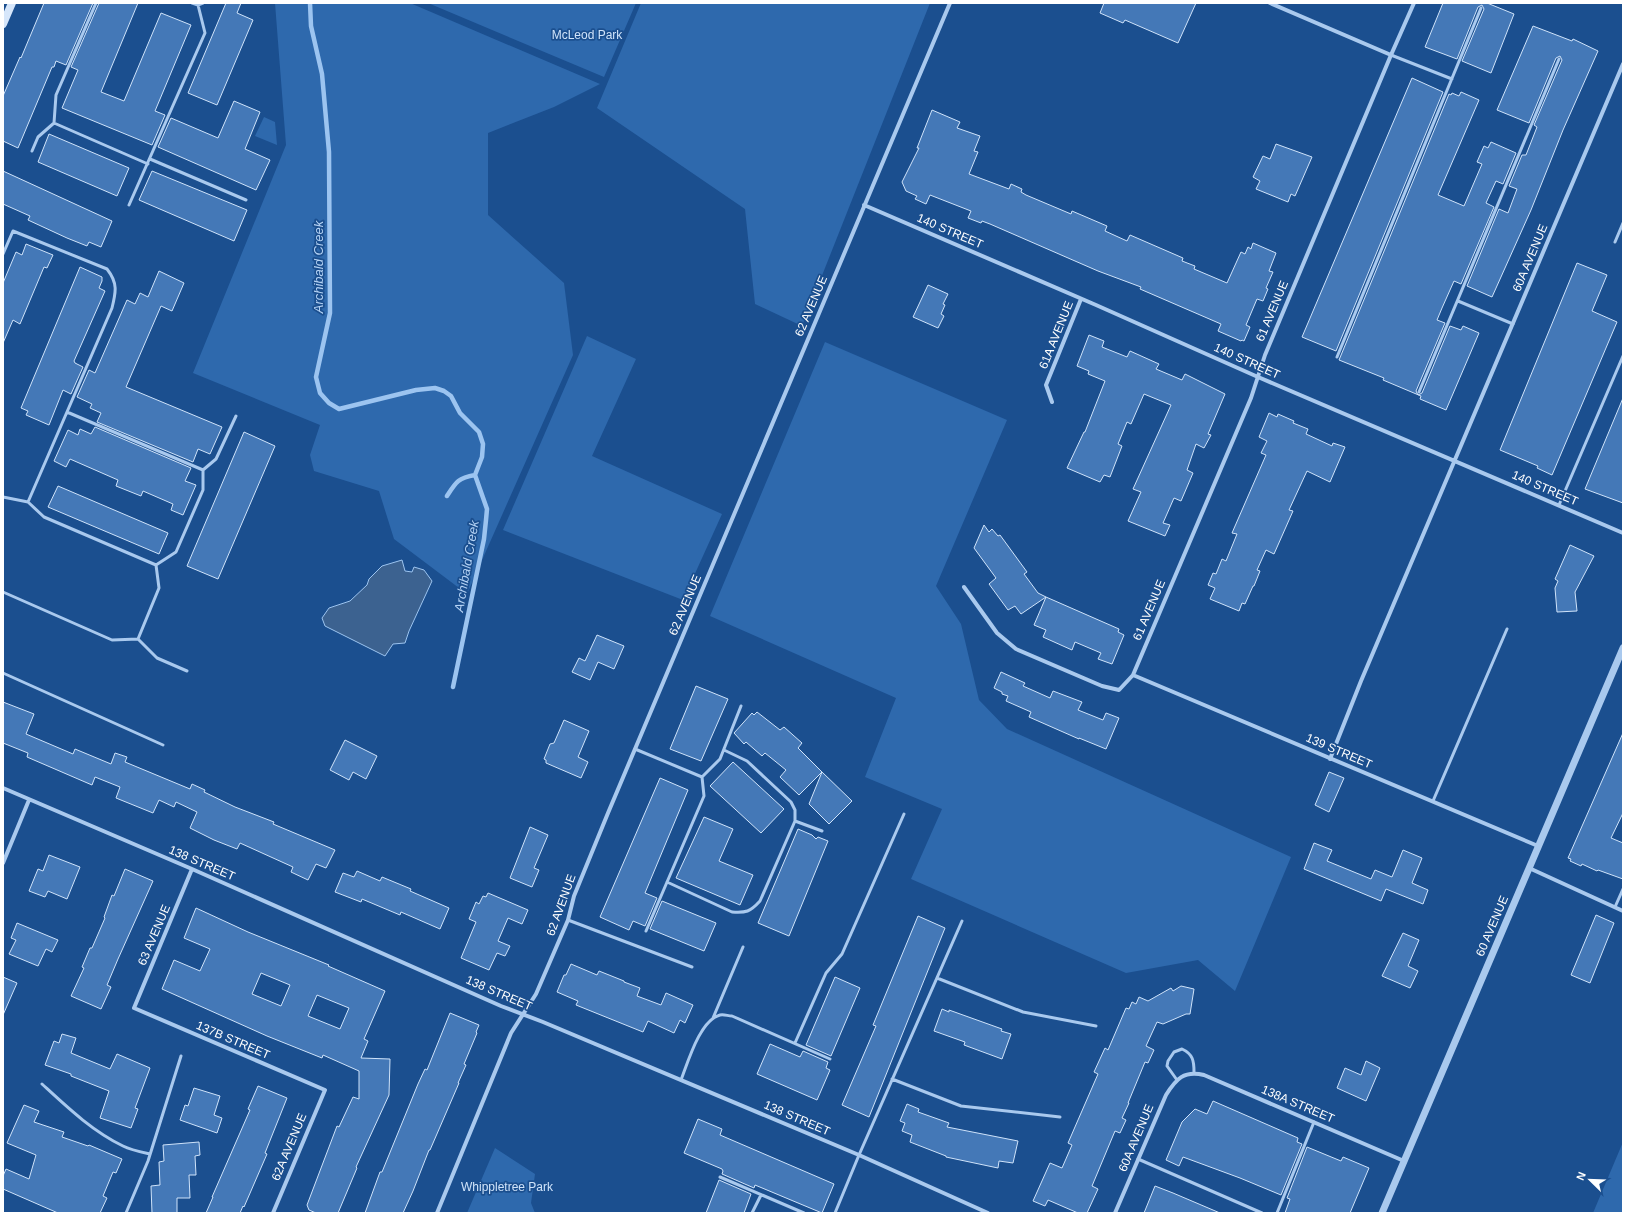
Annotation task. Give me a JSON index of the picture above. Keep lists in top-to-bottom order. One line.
{"streets":{"street":["140 STREET","60A AVENUE","62 AVENUE","61 AVENUE","61A AVENUE","139 STREET","138 STREET","60 AVENUE","63 AVENUE","137B STREET","138A STREET","62A AVENUE"]},"crossings":[["140 STREET","60A AVENUE"],["140 STREET","62 AVENUE"],["140 STREET","61 AVENUE"],["140 STREET","61A AVENUE"],["60A AVENUE","139 STREET"],["60A AVENUE","138A STREET"],["62 AVENUE","138 STREET"],["61 AVENUE","139 STREET"],["139 STREET","60 AVENUE"],["138 STREET","63 AVENUE"],["60 AVENUE","138A STREET"],["63 AVENUE","137B STREET"],["137B STREET","62A AVENUE"]],"water":["Archibald Creek"],"parks":["McLeod Park","Whippletree Park"],"north":"top left"}
